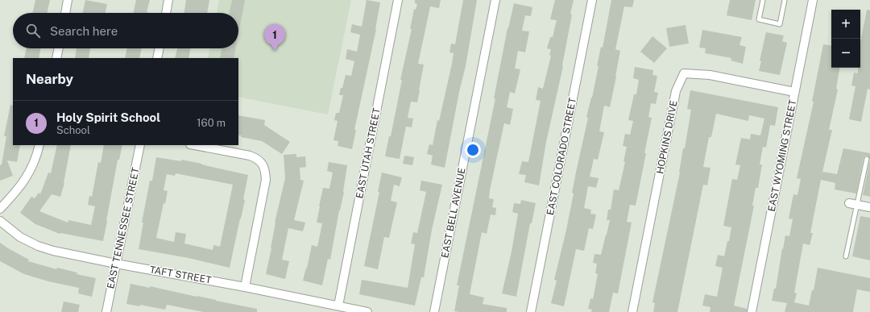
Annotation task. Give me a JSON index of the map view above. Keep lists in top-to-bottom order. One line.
{"streets":{"street":["HOPKINS DRIVE","EAST UTAH STREET","EAST WYOMING STREET","EAST COLORADO STREET","EAST BELL AVENUE","EAST TENNESSEE STREET","TAFT STREET"]},"crossings":[["HOPKINS DRIVE","EAST WYOMING STREET"],["EAST UTAH STREET","TAFT STREET"],["EAST TENNESSEE STREET","TAFT STREET"]],"page":{"map_buttons":["+","−"],"search":"Search here","pins":"1","heading":"Nearby","list":[{"mark":"1","name":"Holy Spirit School","note":"School","value":"160 m"}]}}
